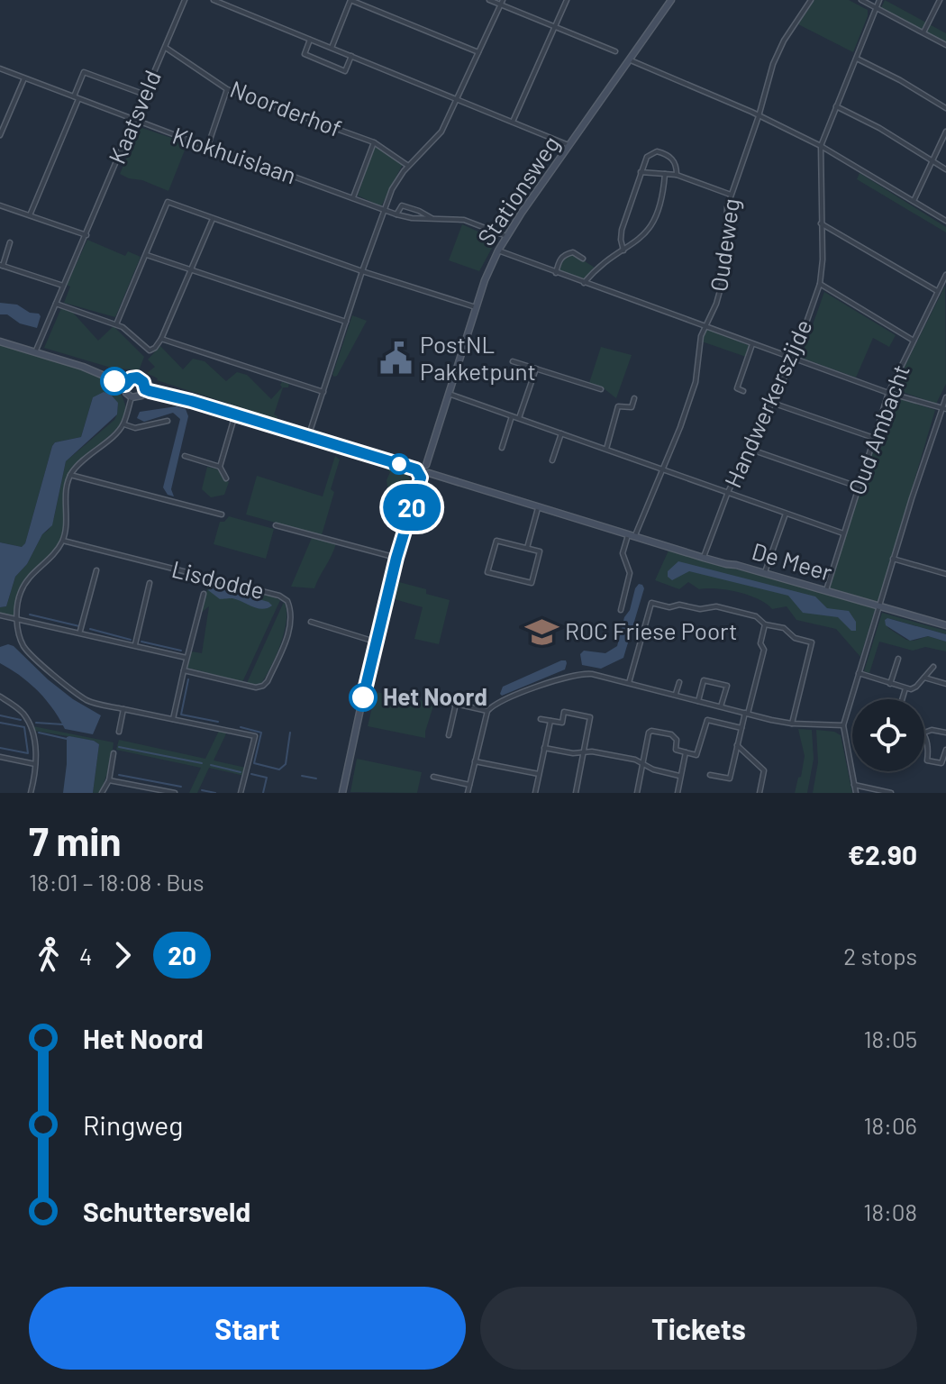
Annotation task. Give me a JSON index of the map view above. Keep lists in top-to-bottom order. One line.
{"streets":{"street":["Noorderhof","Kaatsveld","Klokhuislaan","Stationsweg","Oudeweg","Handwerkerszijde","Oud Ambacht","De Meer","Lisdodde"]},"crossings":[["Noorderhof","Kaatsveld"],["Kaatsveld","Klokhuislaan"],["Klokhuislaan","Stationsweg"],["Oudeweg","De Meer"],["Handwerkerszijde","De Meer"],["Oud Ambacht","De Meer"]],"places":{"public building":["PostNL Pakketpunt"],"school or university":["ROC Friese Poort"],"other":["Het Noord"]},"lines":["bus line 20"],"page":{"on_map":"20","heading":["7 min","18:01 – 18:08 · Bus","€2.90"],"legs":["4","20","2 stops"],"list":[{"name":"Het Noord","value":"18:05"},{"name":"Ringweg","value":"18:06"},{"name":"Schuttersveld","value":"18:08"}],"buttons":["Start","Tickets"]}}
